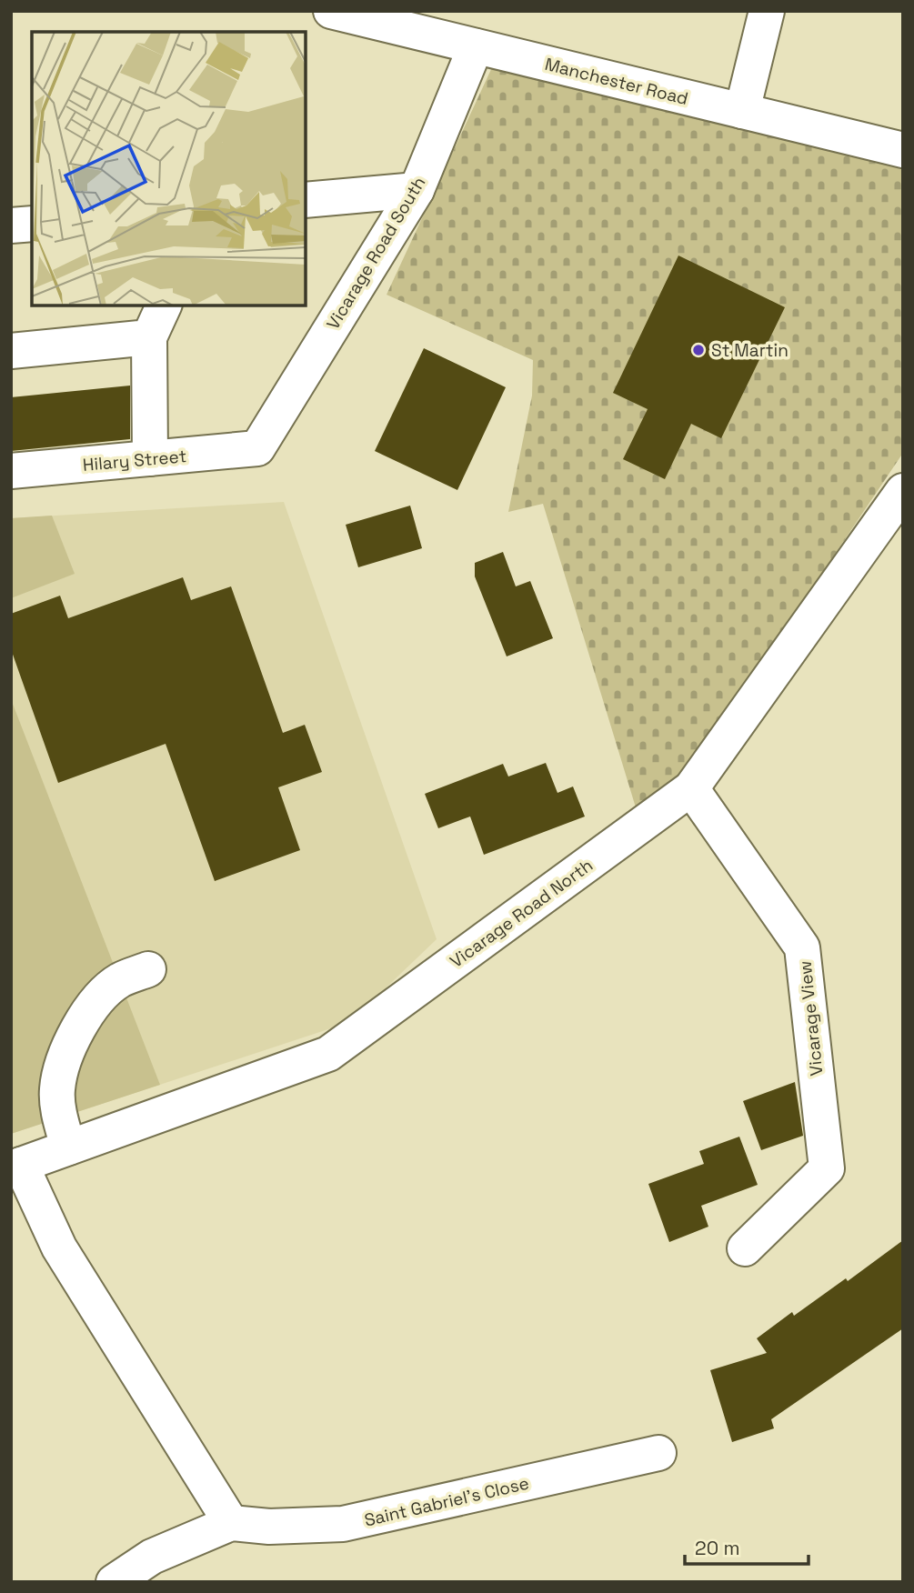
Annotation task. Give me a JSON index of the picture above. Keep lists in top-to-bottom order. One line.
{"streets":{"street":["Manchester Road","Vicarage Road South","Hilary Street","Vicarage Road North","Vicarage View","Saint Gabriel's Close"]},"crossings":[["Manchester Road","Vicarage Road South"],["Vicarage Road South","Hilary Street"],["Vicarage Road North","Vicarage View"]],"places":["St Martin"],"scale_bar":"20 m"}
